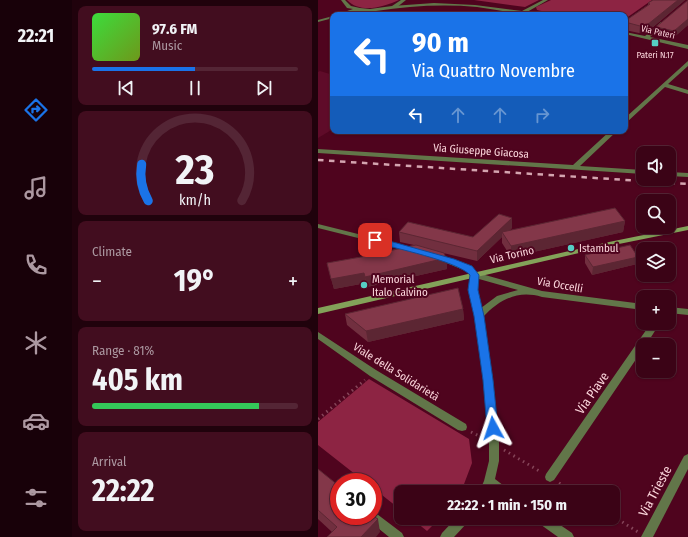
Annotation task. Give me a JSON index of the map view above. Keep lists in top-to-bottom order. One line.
{"streets":{"main road":["Via Torino"],"street":["Via Pateri","Via Giuseppe Giacosa","Via Occelli","Viale della Solidarietà","Via Piave","Via Trieste"]},"crossings":[["Via Torino","Via Occelli"]],"places":{"transit":["Pateri N.17"],"other":["Istambul","Memorial Italo Calvino"]},"page":{"tabs":"22:21","turn":["90 m","Via Quattro Novembre"],"song":["97.6 FM","Music"],"map_buttons":["+","−"],"tile":["Climate",["Range · 81%","405 km"],["Arrival","22:22"]],"heat":["−","19°","+"],"limit":"30","trip":"22:22 · 1 min · 150 m","gauge":["23","km/h"]}}
